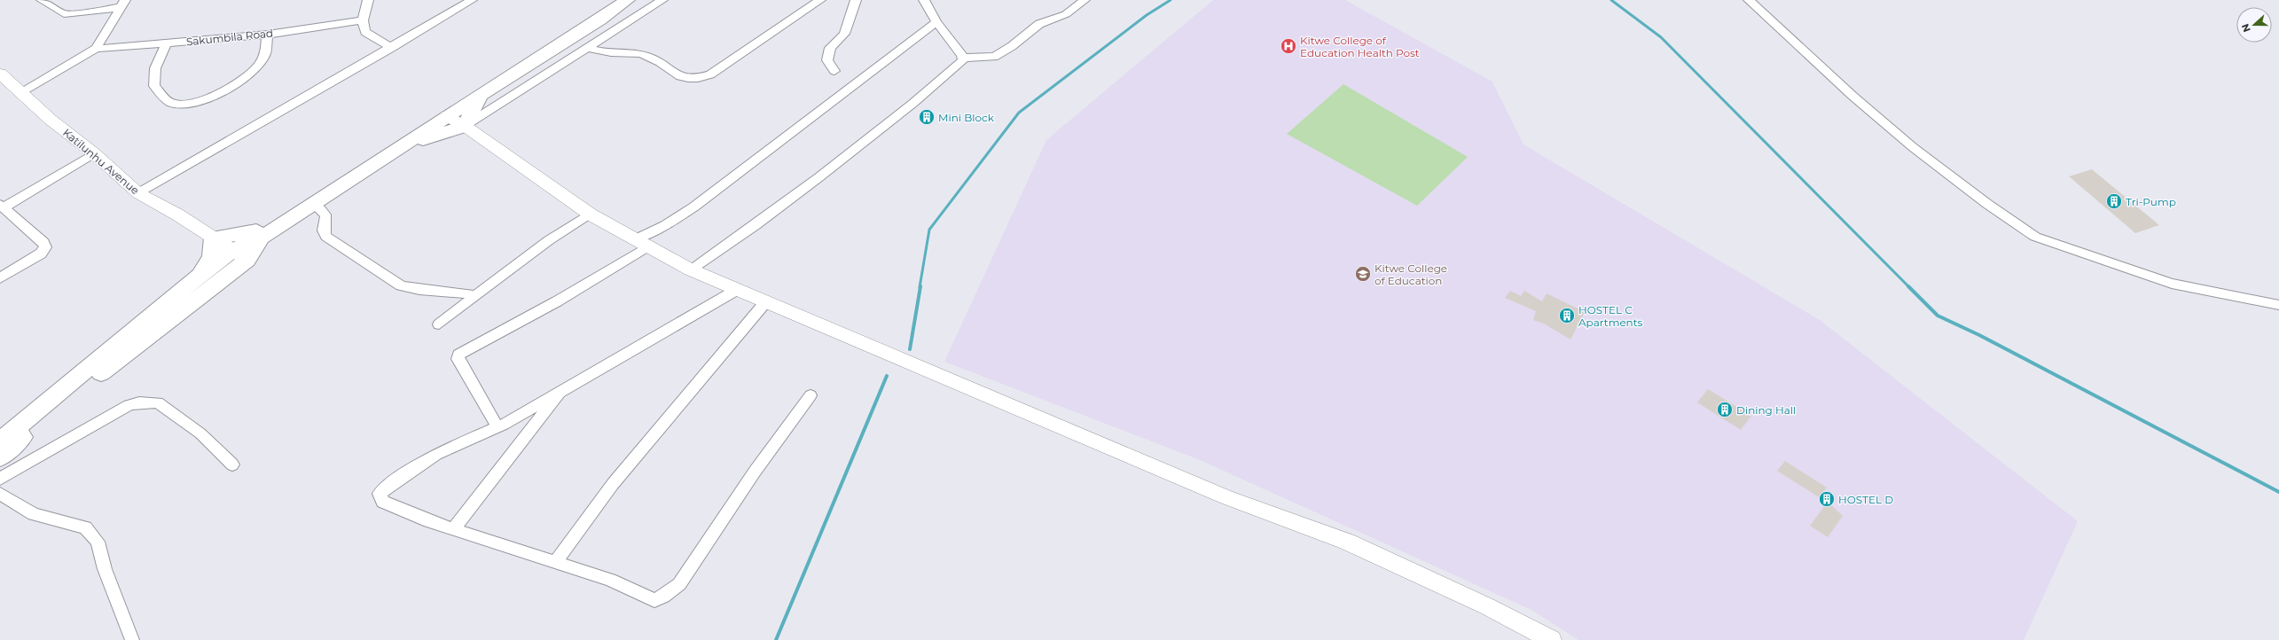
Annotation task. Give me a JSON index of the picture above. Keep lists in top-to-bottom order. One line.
{"streets":{"street":["Sakumbila Road","Katilunhu Avenue"]},"places":{"hospital":["Kitwe College of Education Health Post"],"building":["Mini Block","Tri-Pump","HOSTEL C Apartments","Dining Hall","HOSTEL D"],"school or university":["Kitwe College of Education"]},"north":"left"}
